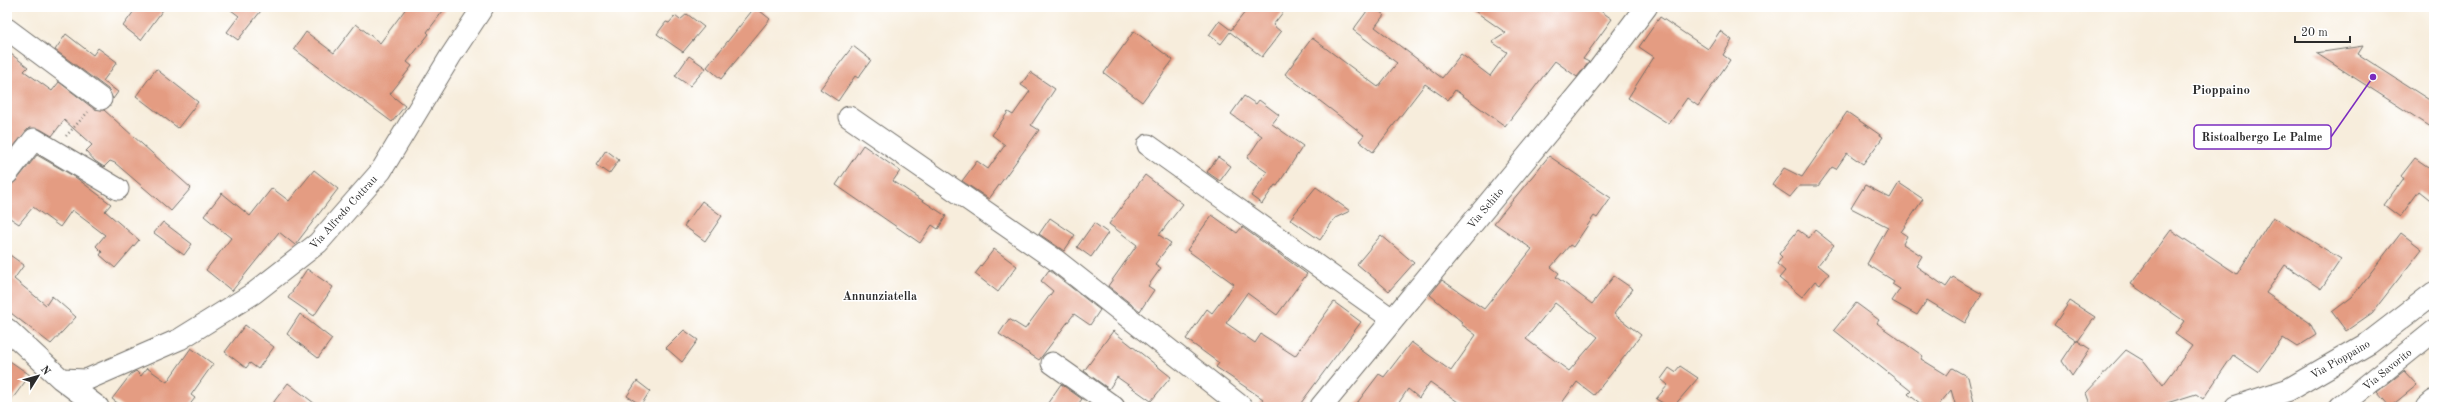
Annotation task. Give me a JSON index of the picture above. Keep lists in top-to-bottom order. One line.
{"streets":{"main road":["Via Schito","Via Pioppaino"],"street":["Via Alfredo Cottrau","Via Savorito"]},"districts":["Pioppaino","Annunziatella"],"places":["Ristoalbergo Le Palme"],"scale_bar":"20 m","north":"top right"}
